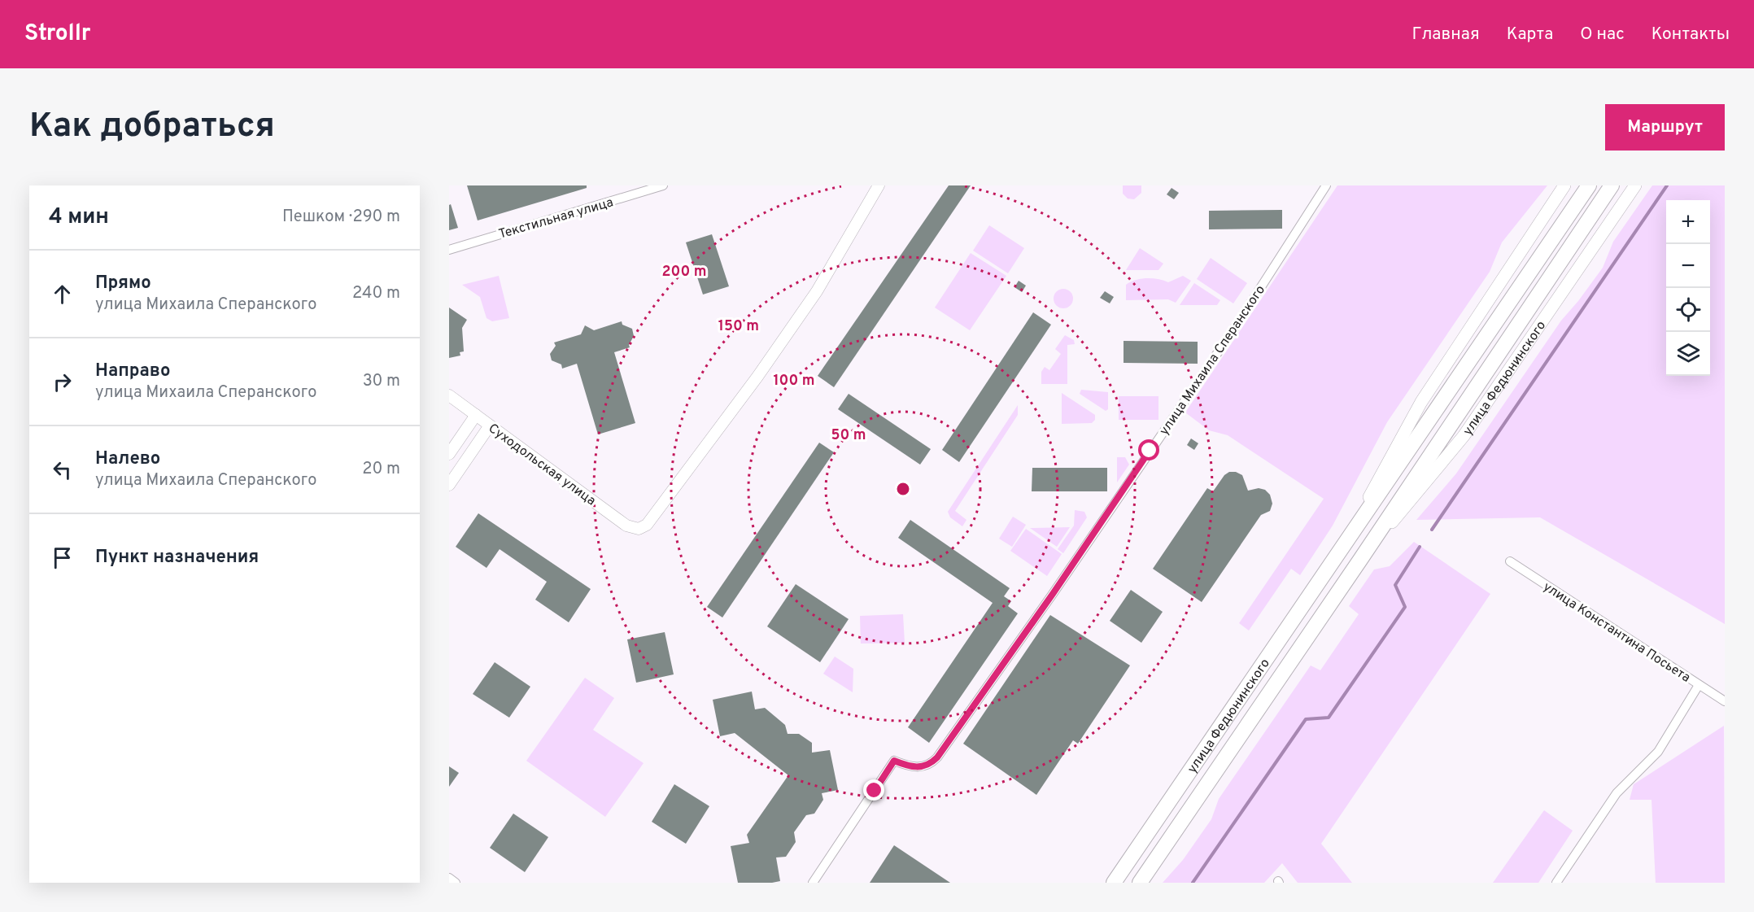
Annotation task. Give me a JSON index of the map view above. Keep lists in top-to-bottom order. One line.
{"streets":{"highway":["улица Федюнинского"],"street":["Текстильная улица","улица Михаила Сперанского","Суходольская улица","улица Константина Посьета"]},"page":{"header":"Strollr","nav":["Главная","Карта","О нас","Контакты"],"buttons":"Маршрут","title":"Как добраться","heading":["4 мин","Пешком · 290 m"],"map_buttons":["+","−"],"list":[["Прямо","улица Михаила Сперанского","240 m"],["Направо","улица Михаила Сперанского","30 m"],["Налево","улица Михаила Сперанского","20 m"],"Пункт назначения"]},"rings":["200 m","150 m","100 m","50 m"]}
